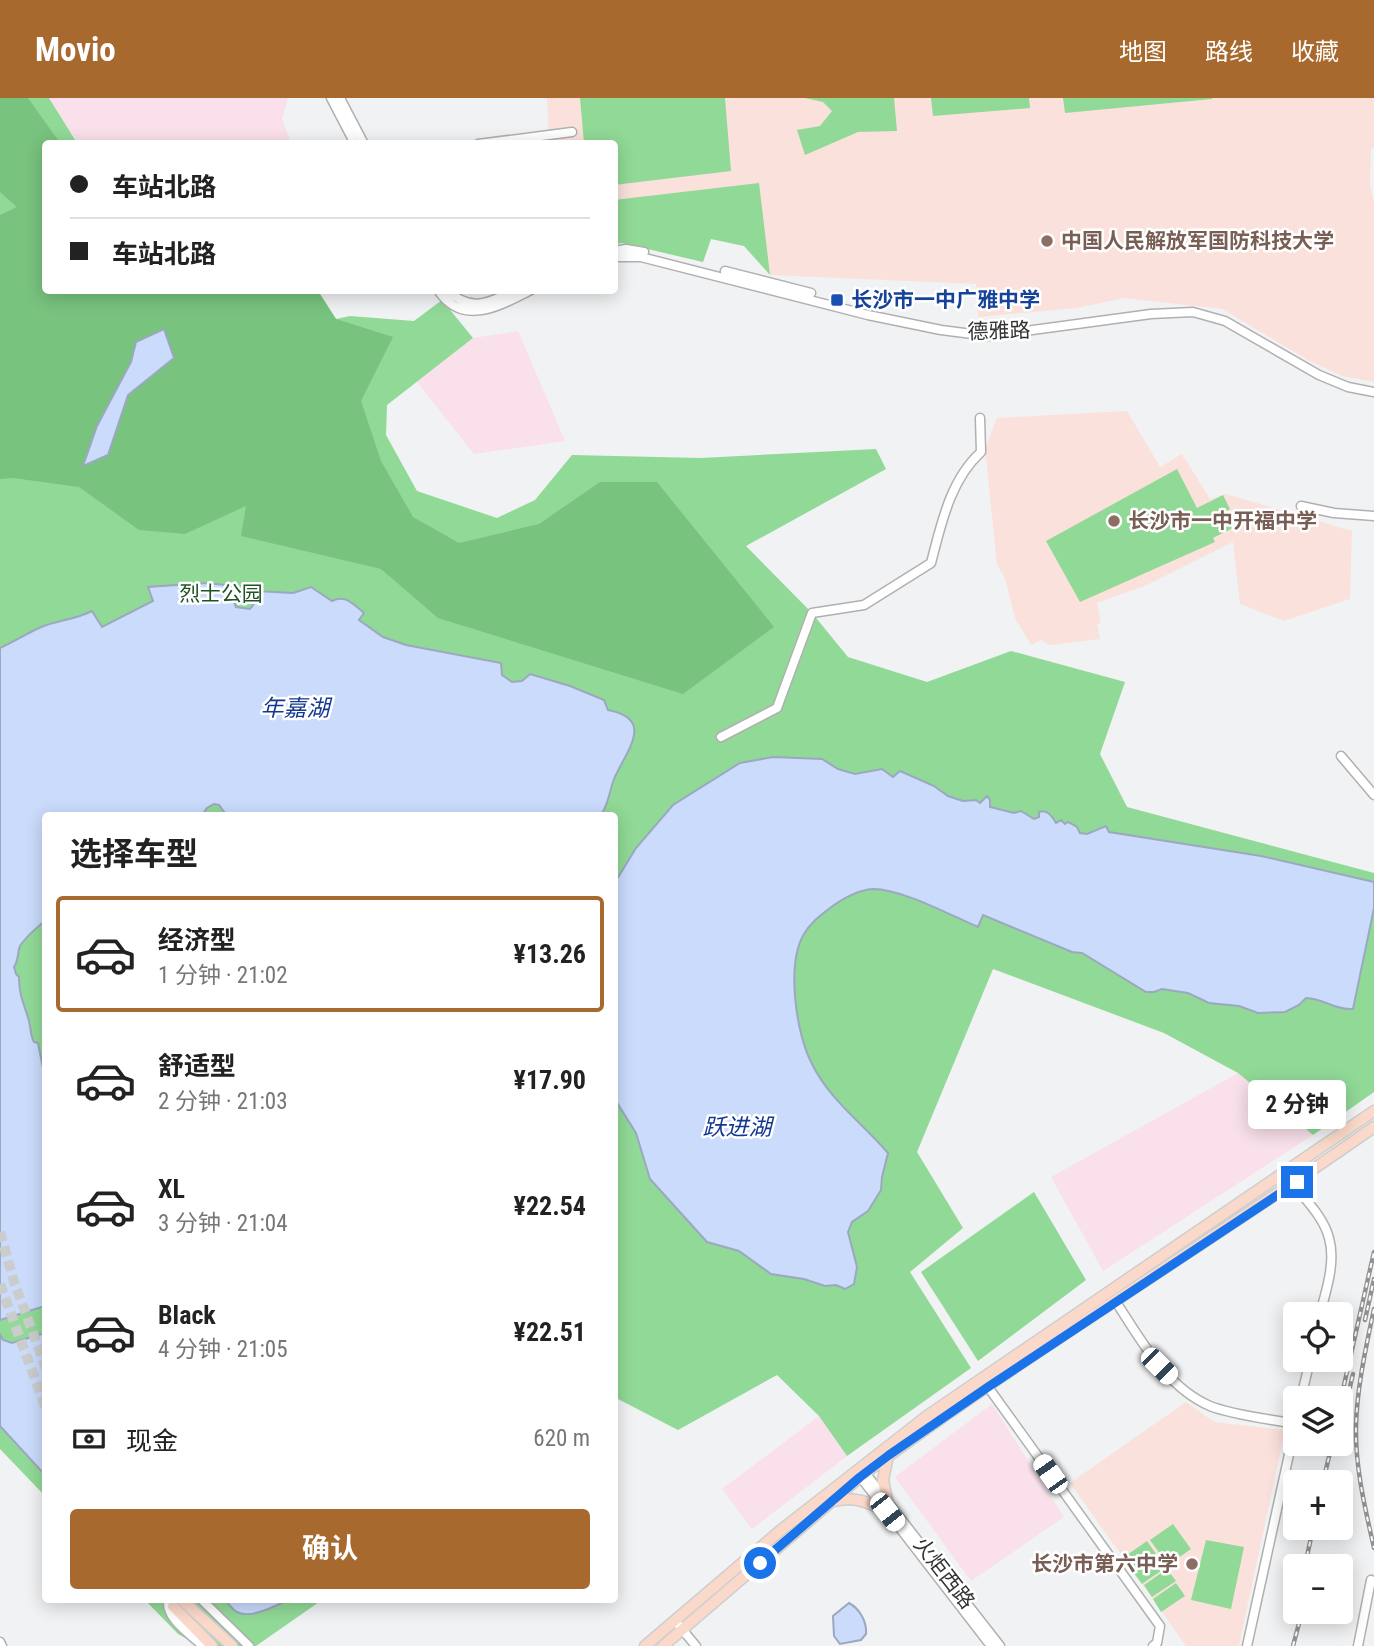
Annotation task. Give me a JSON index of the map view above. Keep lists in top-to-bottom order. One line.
{"streets":{"street":["德雅路","火炬西路"]},"water":["年嘉湖","跃进湖"],"parks":["烈士公园"],"places":{"other":["中国人民解放军国防科技大学","长沙市一中开福中学","长沙市第六中学"],"transit":["长沙市一中广雅中学"]},"page":{"header":"Movio","nav":["地图","路线","收藏"],"banner":["车站北路","车站北路"],"heading":"选择车型","list":[{"name":"经济型","note":"1 分钟 · 21:02","value":"¥13.26"},{"name":"舒适型","note":"2 分钟 · 21:03","value":"¥17.90"},{"name":"XL","note":"3 分钟 · 21:04","value":"¥22.54"},{"name":"Black","note":"4 分钟 · 21:05","value":"¥22.51"}],"bubble":"2 分钟","map_buttons":["+","−"],"pay":["现金","620 m"],"buttons":"确认"}}
